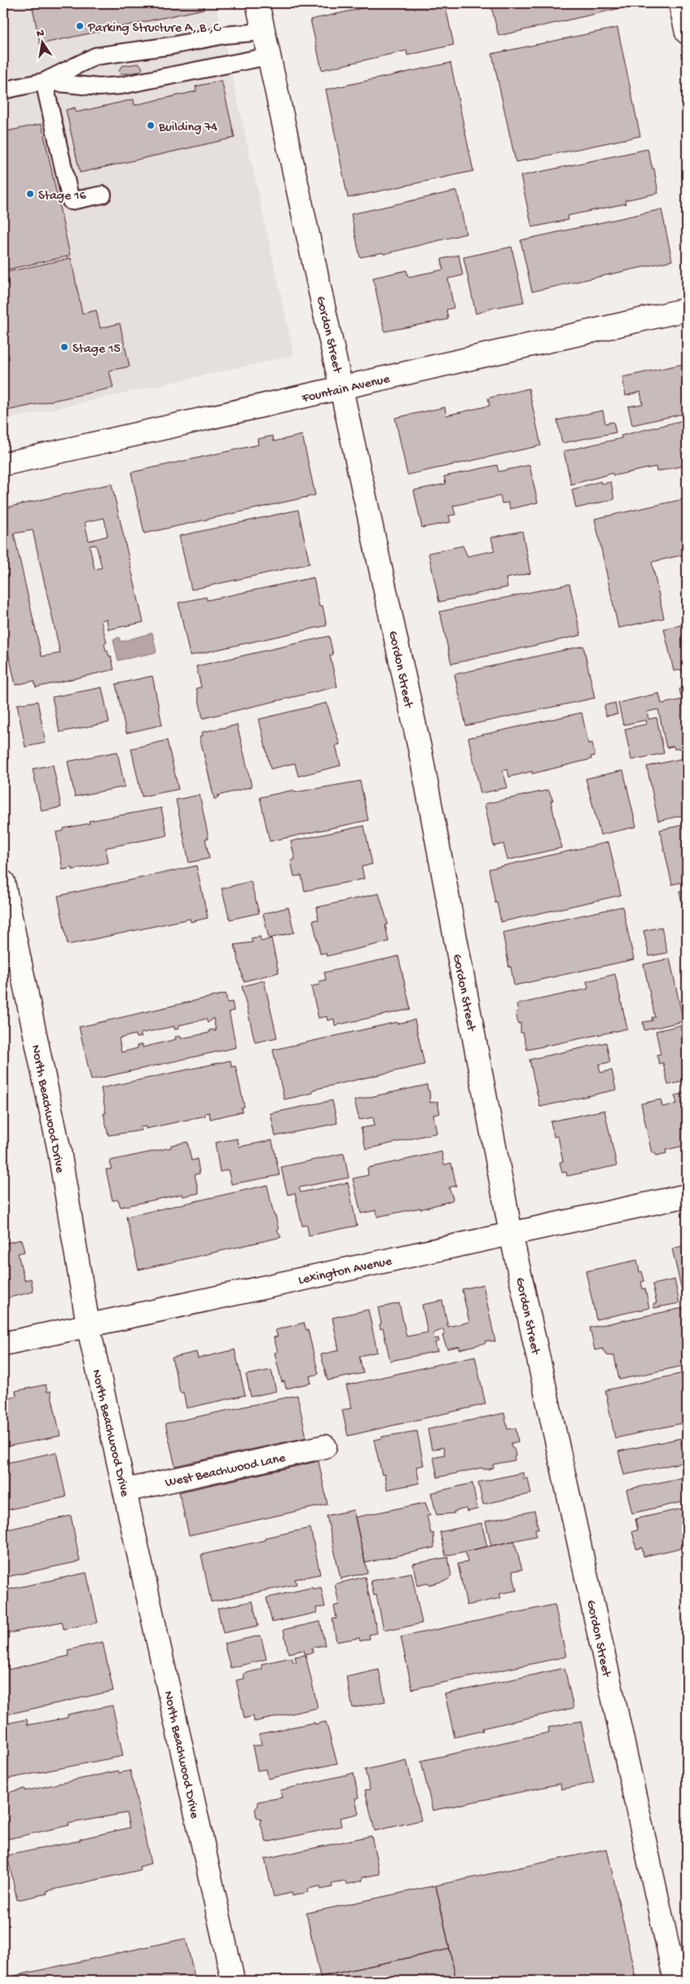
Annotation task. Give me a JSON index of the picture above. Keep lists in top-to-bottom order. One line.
{"streets":{"street":["Gordon Street","Fountain Avenue","North Beachwood Drive","Lexington Avenue","West Beachwood Lane"]},"crossings":[["Gordon Street","Fountain Avenue"],["Gordon Street","Lexington Avenue"],["North Beachwood Drive","Lexington Avenue"],["North Beachwood Drive","West Beachwood Lane"]],"places":["Parking Structure A, B ,C","Building 74","Stage 16","Stage 15"],"north":"top"}
